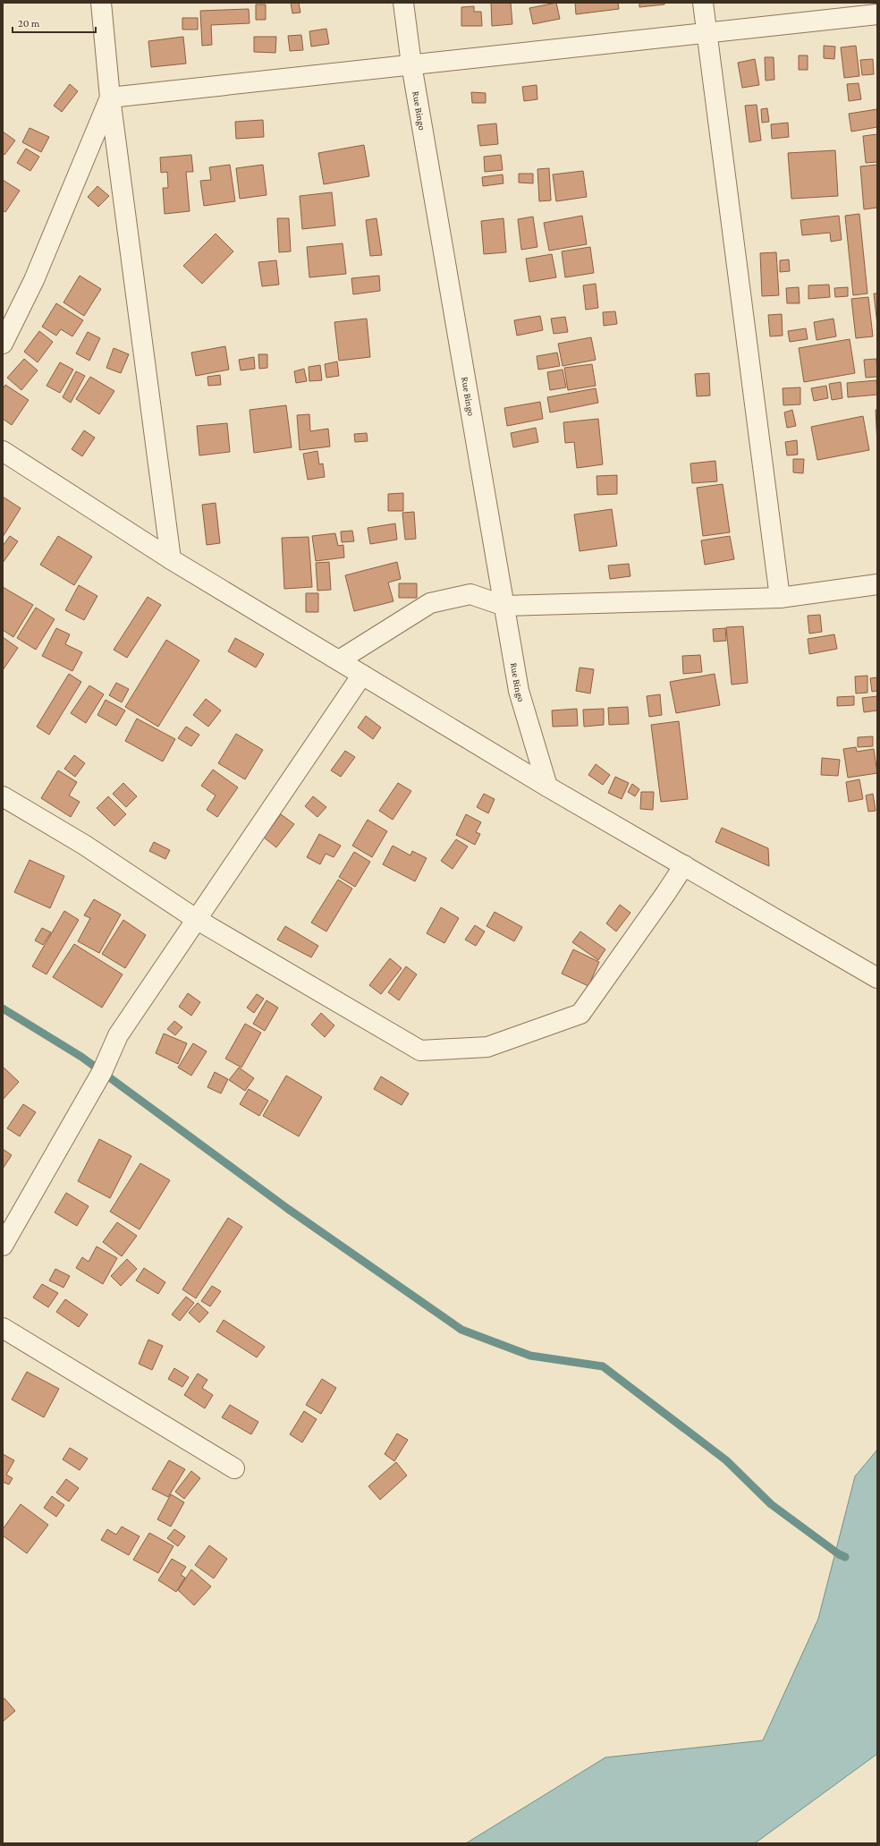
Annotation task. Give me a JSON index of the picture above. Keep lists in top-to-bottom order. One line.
{"streets":{"street":["Rue Bingo"]},"scale_bar":"20 m"}
